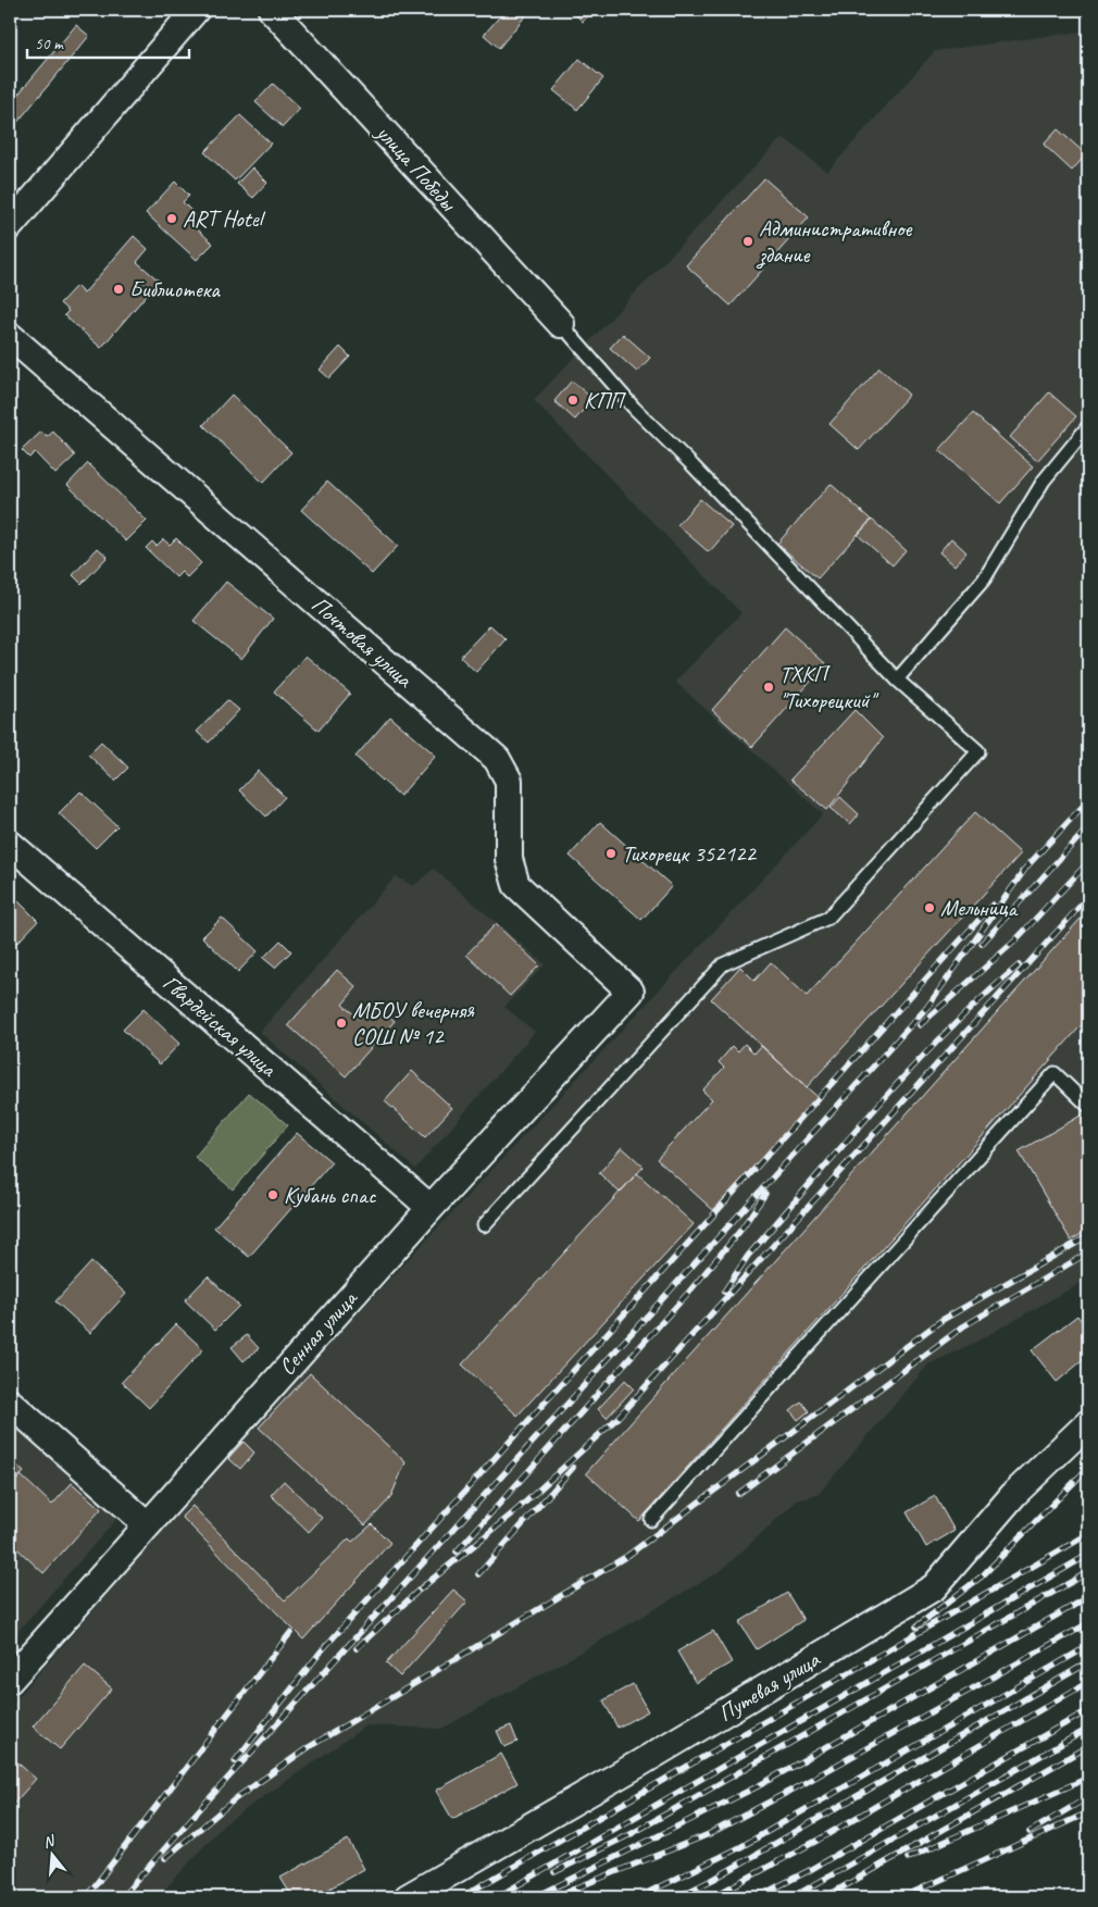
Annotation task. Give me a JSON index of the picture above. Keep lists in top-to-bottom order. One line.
{"streets":{"street":["улица Победы","Почтовая улица","Гвардейская улица","Сенная улица","Путевая улица"]},"crossings":[["Почтовая улица","Сенная улица"],["Гвардейская улица","Сенная улица"]],"places":["ART Hotel","Административное здание","Библиотека","КПП","ТХКП \"Тихорецкий\"","Тихорецк 352122","Мельница","МБОУ вечерняя СОШ № 12","Кубань спас"],"scale_bar":"50 m","north":"top"}
